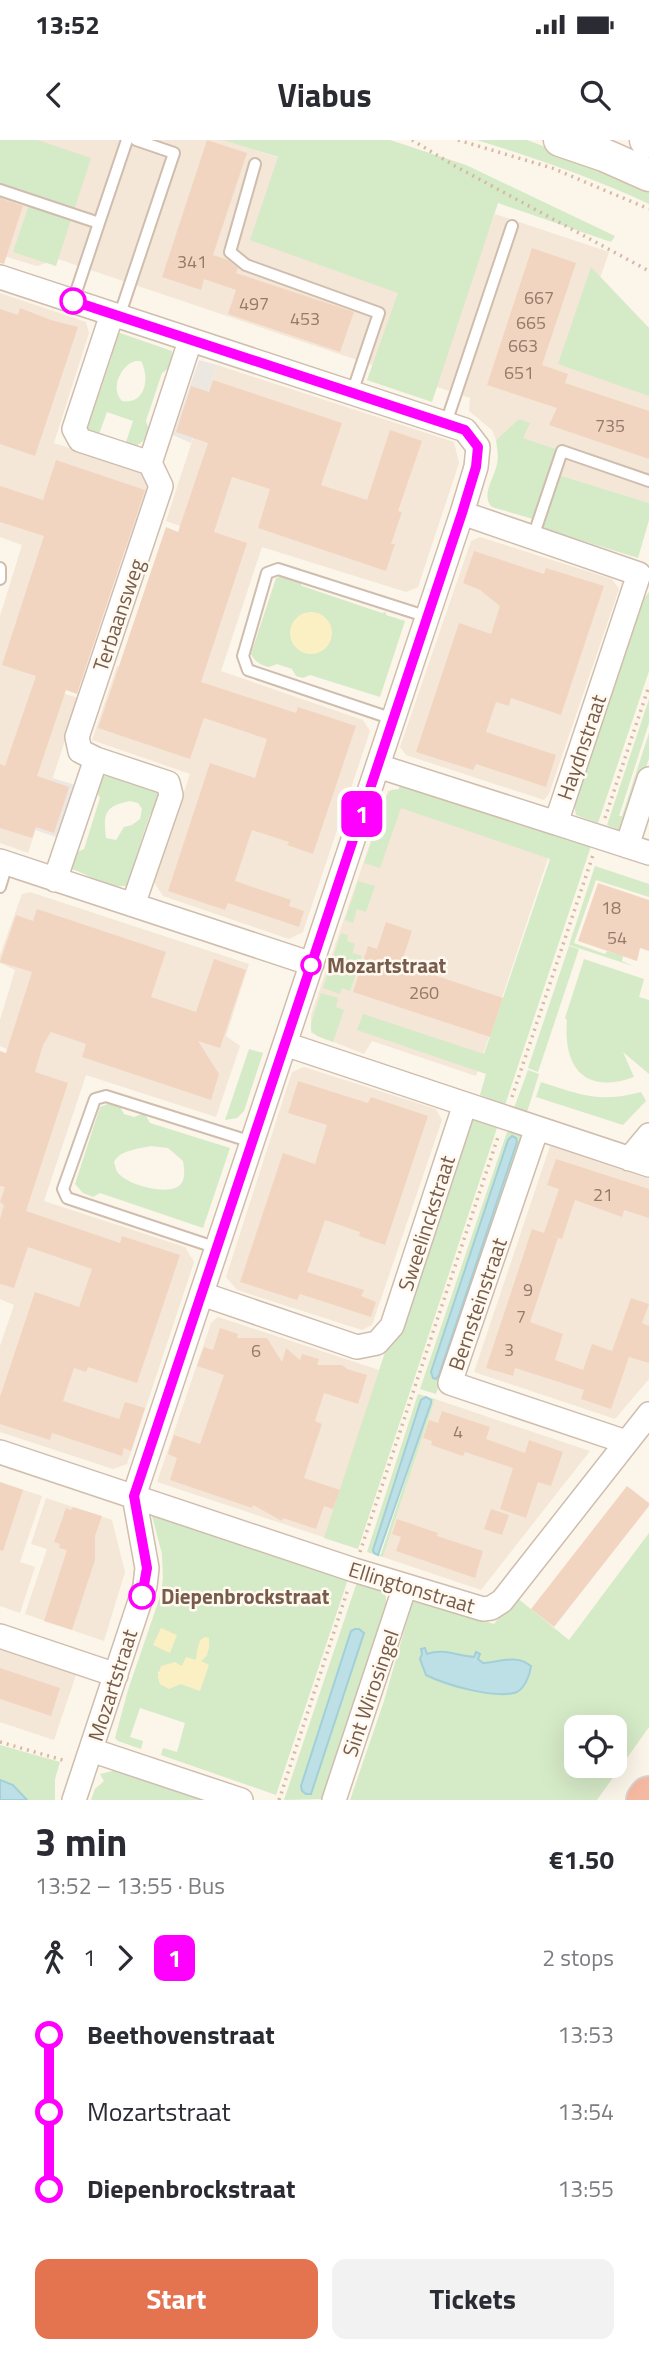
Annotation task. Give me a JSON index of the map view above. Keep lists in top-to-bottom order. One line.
{"streets":{"street":["Terbaansweg","Haydnstraat","Sweelinckstraat","Bernsteinstraat","Ellingtonstraat","Mozartstraat","Sint Wirosingel"]},"crossings":[["Haydnstraat","Mozartstraat"],["Sweelinckstraat","Mozartstraat"],["Bernsteinstraat","Ellingtonstraat"],["Ellingtonstraat","Mozartstraat"],["Ellingtonstraat","Sint Wirosingel"]],"places":["Mozartstraat","Diepenbrockstraat"],"lines":["bus line 1"],"house_numbers":["341","667","497","453","665","663","651","735","18","54","260","21","9","7","3","6","4"],"page":{"status":"13:52","header":"Viabus","on_map":"1","heading":["3 min","13:52 – 13:55 · Bus","€1.50"],"legs":["1","1","2 stops"],"list":[{"name":"Beethovenstraat","value":"13:53"},{"name":"Mozartstraat","value":"13:54"},{"name":"Diepenbrockstraat","value":"13:55"}],"buttons":["Start","Tickets"]}}
